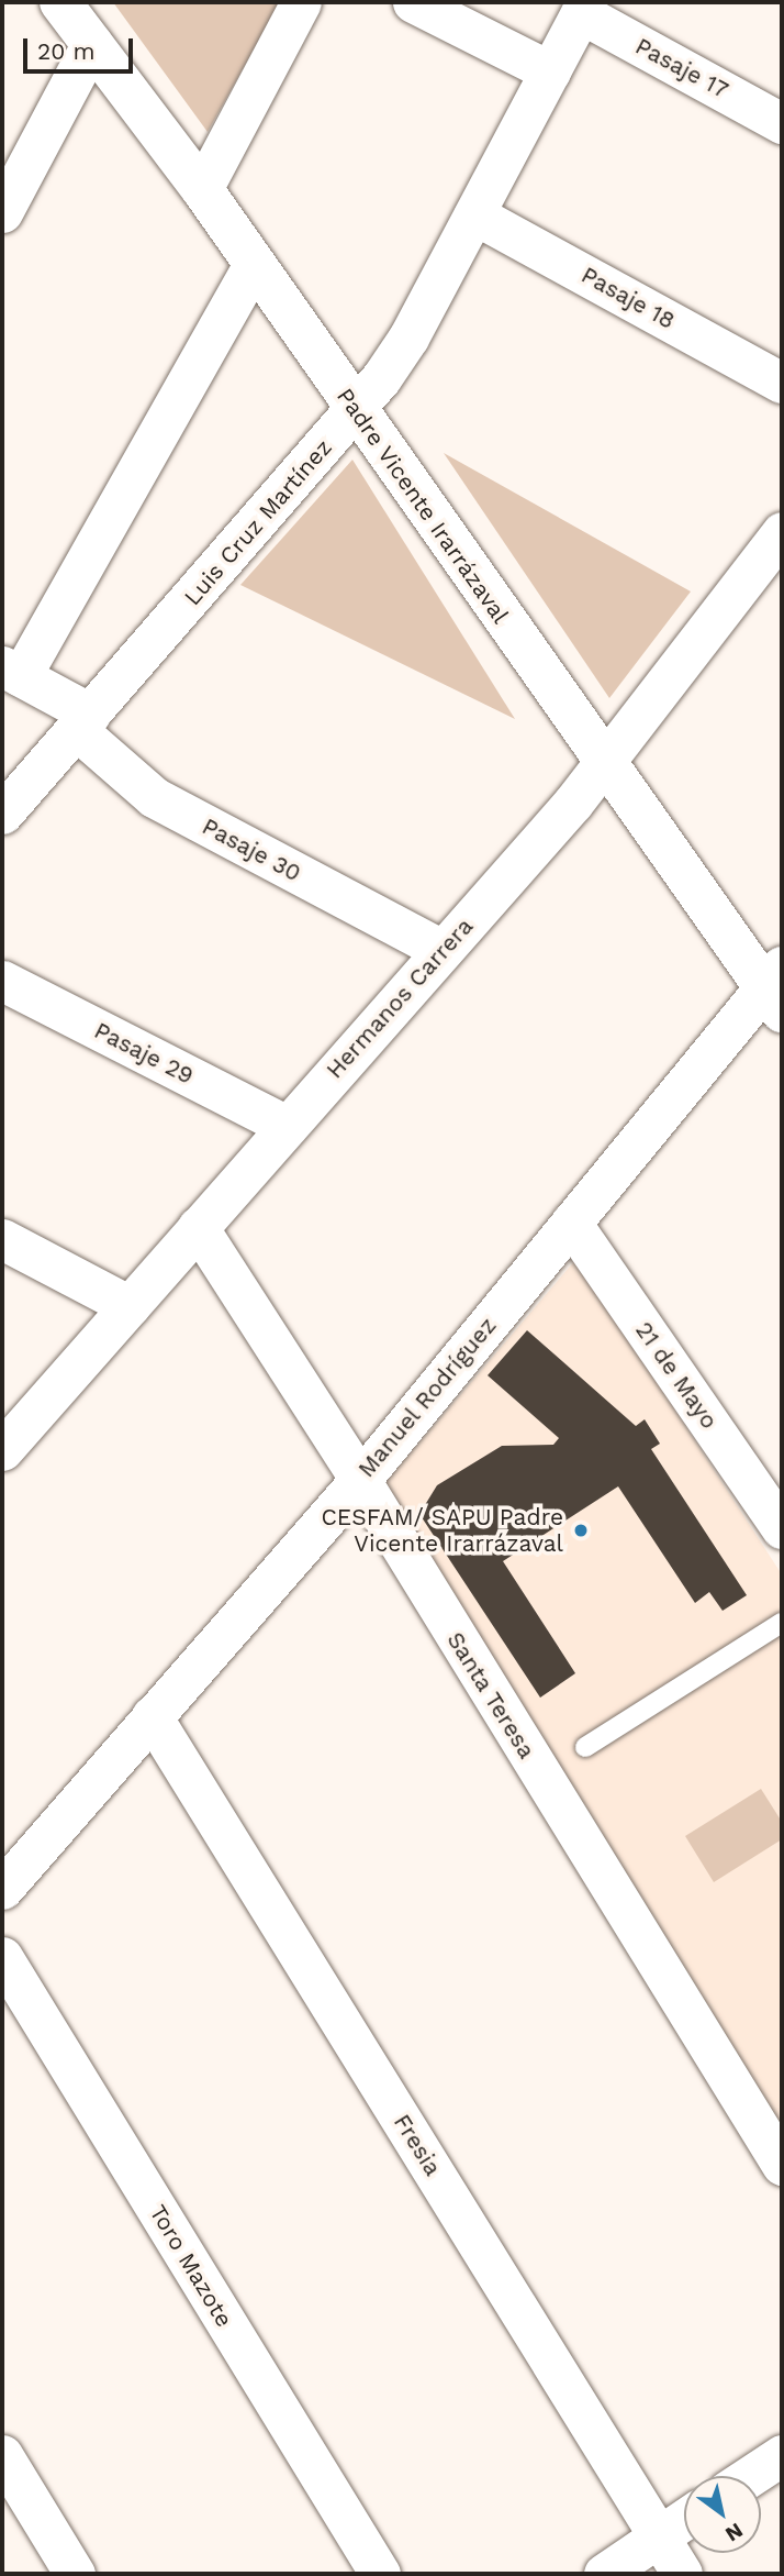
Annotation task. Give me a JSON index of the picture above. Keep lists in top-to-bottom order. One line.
{"streets":{"street":["Pasaje 17","Pasaje 18","Padre Vicente Irarrázaval","Luis Cruz Martínez","Pasaje 30","Hermanos Carrera","Pasaje 29","21 de Mayo","Manuel Rodríguez","Santa Teresa","Fresia","Toro Mazote"]},"crossings":[["Pasaje 17","Luis Cruz Martínez"],["Pasaje 18","Luis Cruz Martínez"],["Padre Vicente Irarrázaval","Luis Cruz Martínez"],["Padre Vicente Irarrázaval","Hermanos Carrera"],["Padre Vicente Irarrázaval","Manuel Rodríguez"],["Luis Cruz Martínez","Pasaje 30"],["Pasaje 30","Hermanos Carrera"],["Hermanos Carrera","Pasaje 29"],["Hermanos Carrera","Santa Teresa"],["21 de Mayo","Manuel Rodríguez"],["Manuel Rodríguez","Santa Teresa"],["Manuel Rodríguez","Fresia"]],"places":["CESFAM/ SAPU Padre Vicente Irarrázaval"],"scale_bar":"20 m","north":"bottom right"}
